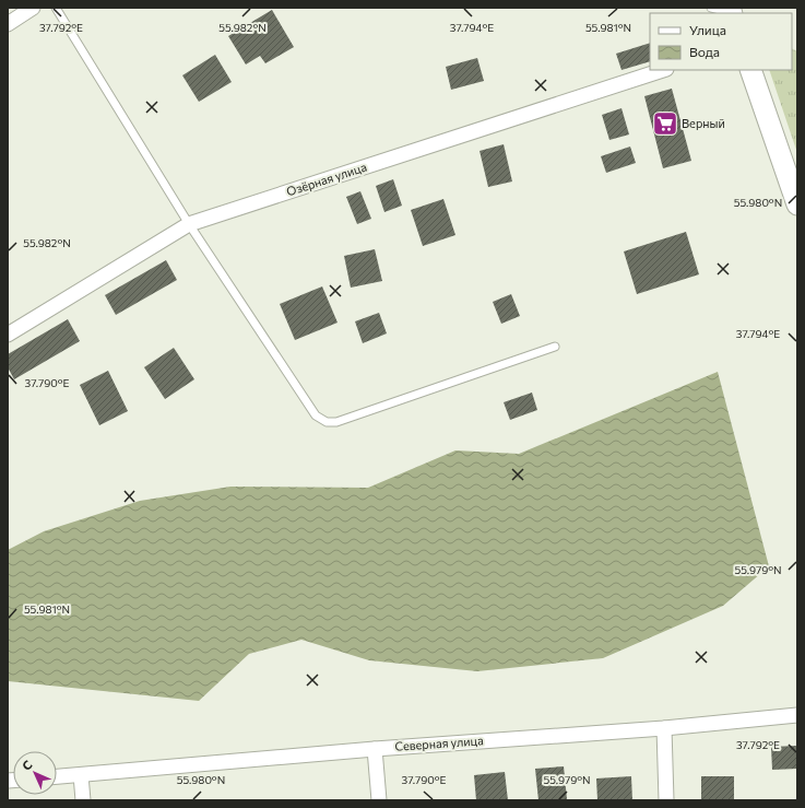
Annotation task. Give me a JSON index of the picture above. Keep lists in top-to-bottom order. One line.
{"streets":{"street":["Озёрная улица","Северная улица"]},"places":{"supermarket":["Верный"]},"legend":["Улица","Вода"],"north":"top left","coordinates":["37.792°E","55.982°N","37.794°E","55.981°N","55.980°N","37.790°E","55.979°N"]}
